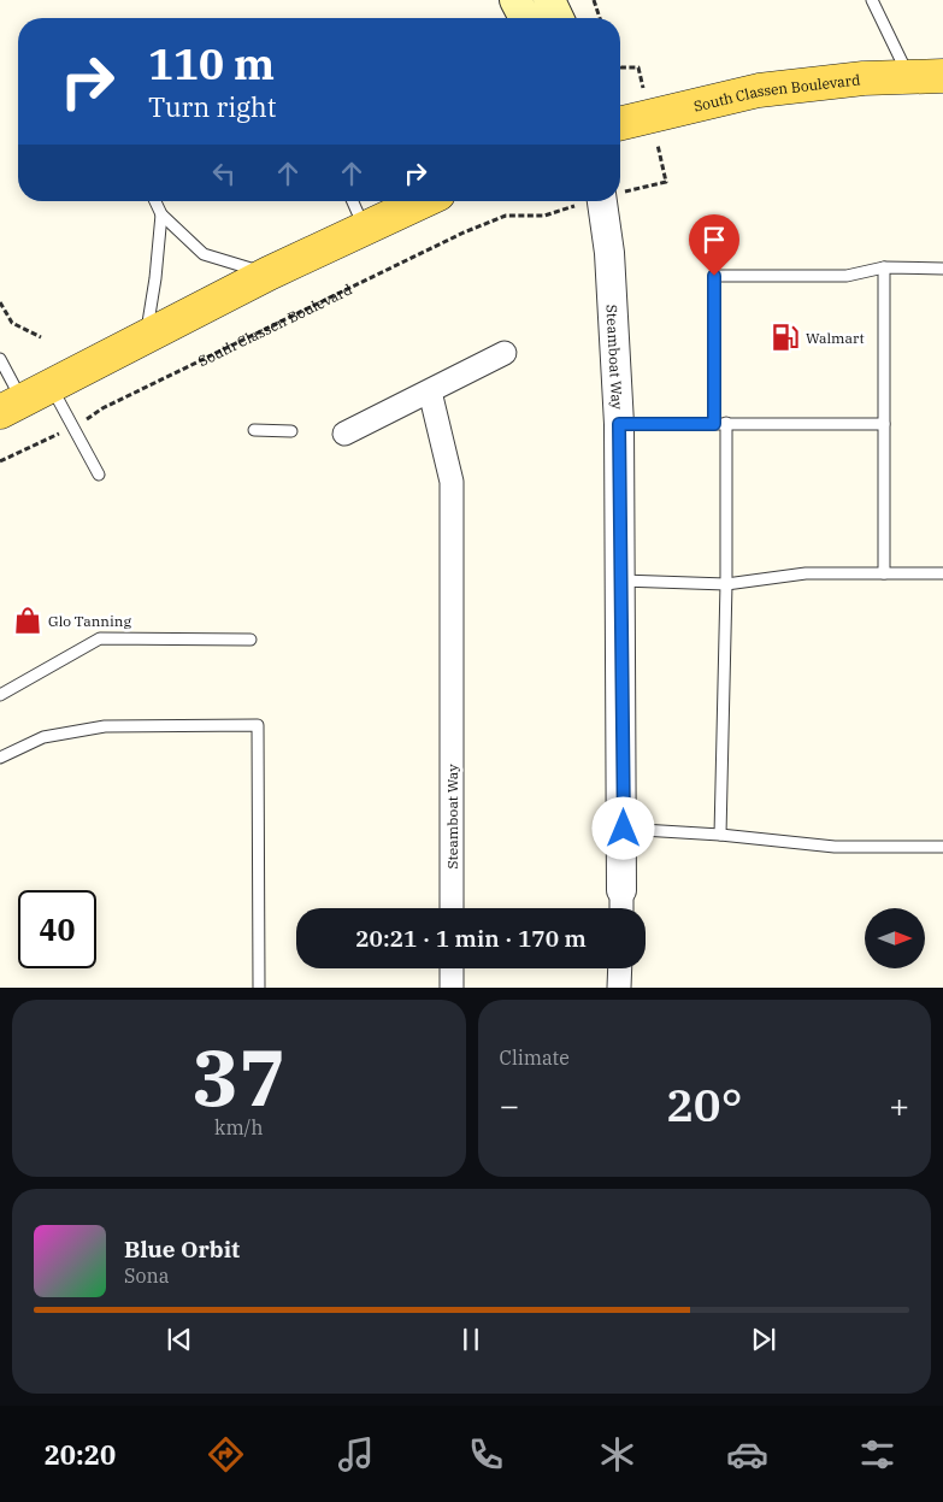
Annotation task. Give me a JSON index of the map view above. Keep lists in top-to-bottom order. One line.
{"streets":{"main road":["South Classen Boulevard"],"street":["Steamboat Way"]},"places":{"fuel station":["Walmart"],"shop":["Glo Tanning"]},"north":"right","page":{"turn":["110 m","Turn right"],"limit":"40","trip":"20:21 · 1 min · 170 m","tile":[["37","km/h"],"Climate"],"heat":["−","20°","+"],"song":["Blue Orbit","Sona"],"tabs":"20:20"}}
